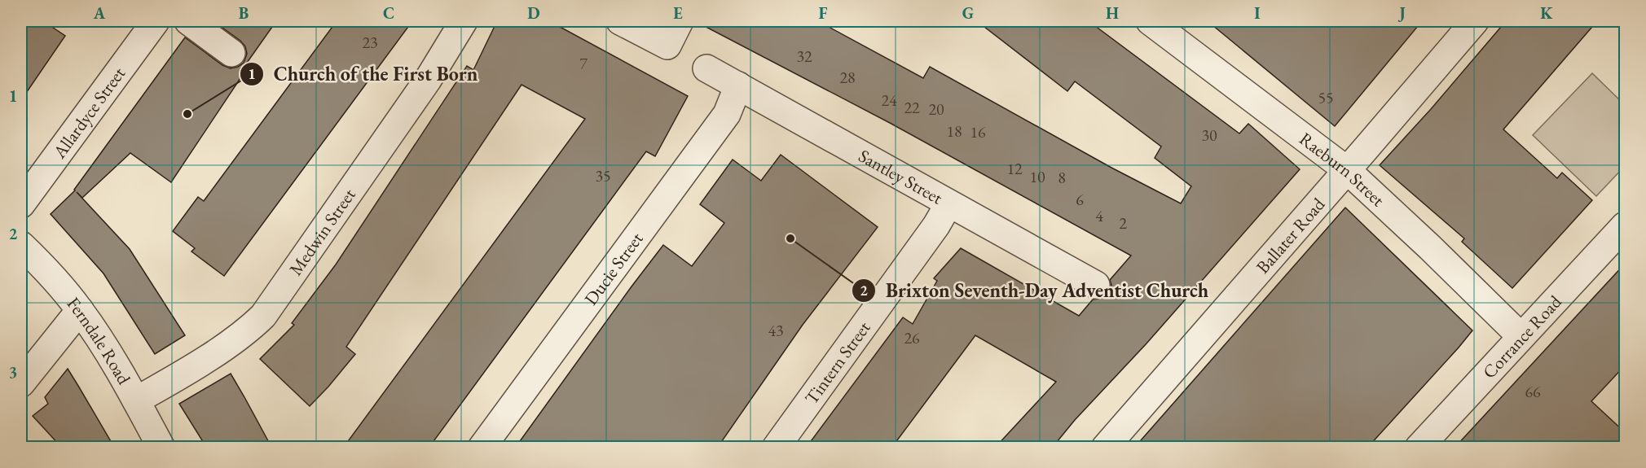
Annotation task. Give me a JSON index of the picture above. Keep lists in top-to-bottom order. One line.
{"streets":{"street":["Allardyce Street","Raeburn Street","Santley Street","Medwin Street","Ballater Road","Ducie Street","Corrance Road","Ferndale Road","Tintern Street"]},"crossings":[["Raeburn Street","Ballater Road"],["Raeburn Street","Corrance Road"],["Santley Street","Ducie Street"],["Santley Street","Tintern Street"],["Medwin Street","Ferndale Road"]],"places":["Church of the First Born","Brixton Seventh-Day Adventist Church"],"house_numbers":["23","32","7","28","55","24","22","20","18","16","30","12","35","10","8","6","4","2","43","26","66"],"grid":{"columns":["A","B","C","D","E","F","G","H","I","J","K"],"rows":["1","2","3"]}}
